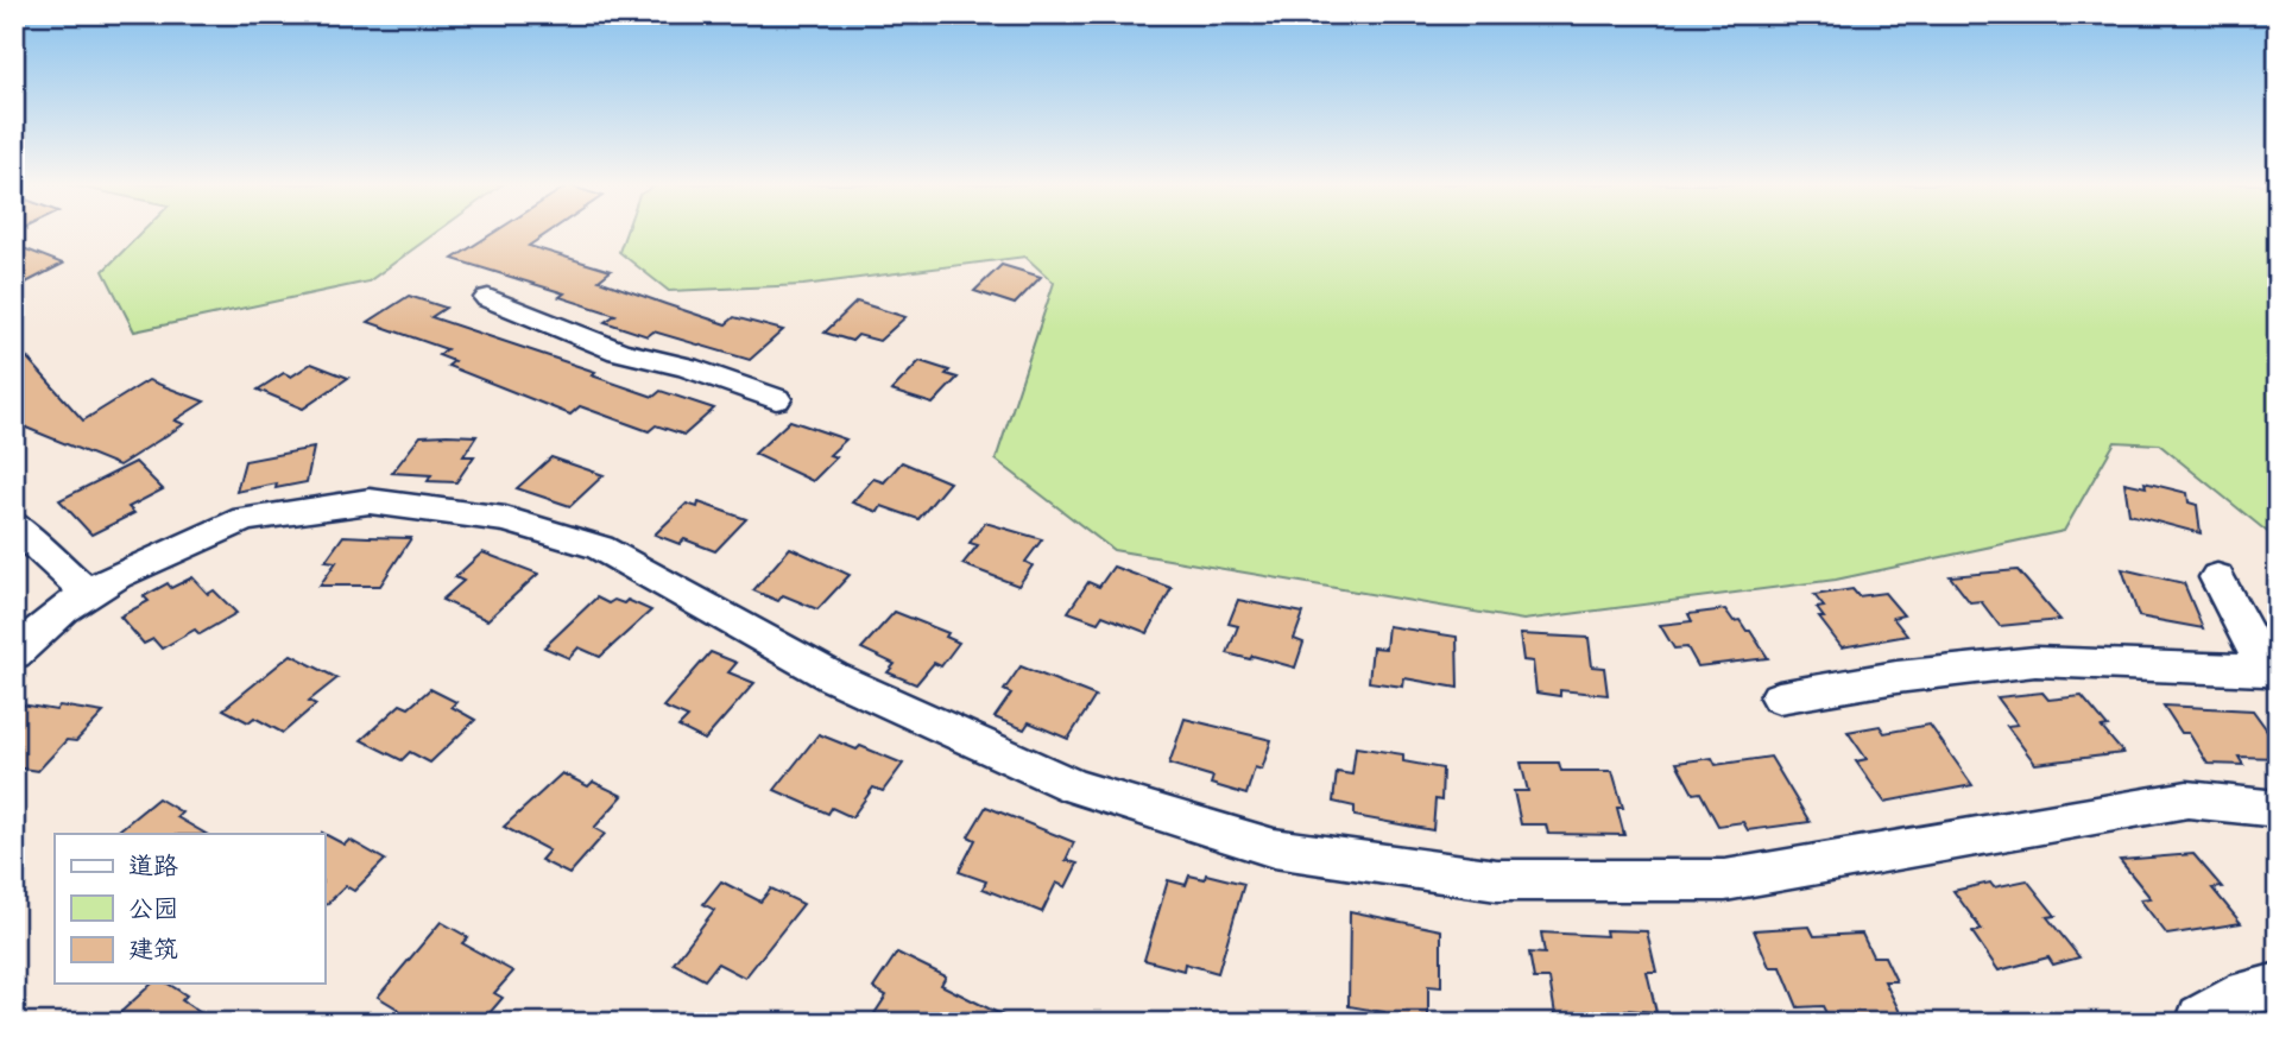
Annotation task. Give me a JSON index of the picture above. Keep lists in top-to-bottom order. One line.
{"legend":["道路","公园","建筑"]}
